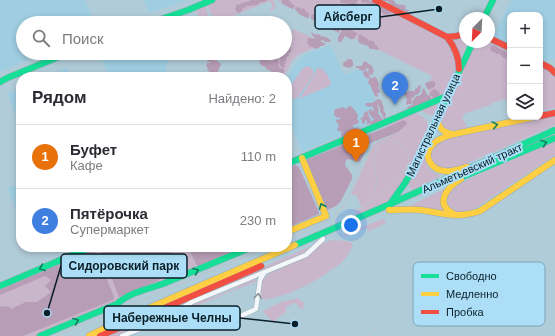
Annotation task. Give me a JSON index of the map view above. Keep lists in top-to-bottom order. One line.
{"streets":{"main road":["Магистральная улица","Альметьевский тракт"]},"crossings":[["Магистральная улица","Альметьевский тракт"]],"places":["Айсберг","Сидоровский парк","Набережные Челны"],"legend":["Свободно","Медленно","Пробка"],"north":"bottom left","page":{"map_buttons":["+","−"],"search":"Поиск","pins":["2","1"],"heading":["Рядом","Найдено: 2"],"list":[{"mark":"1","name":"Буфет","note":"Кафе","value":"110 m"},{"mark":"2","name":"Пятёрочка","note":"Супермаркет","value":"230 m"}]}}
